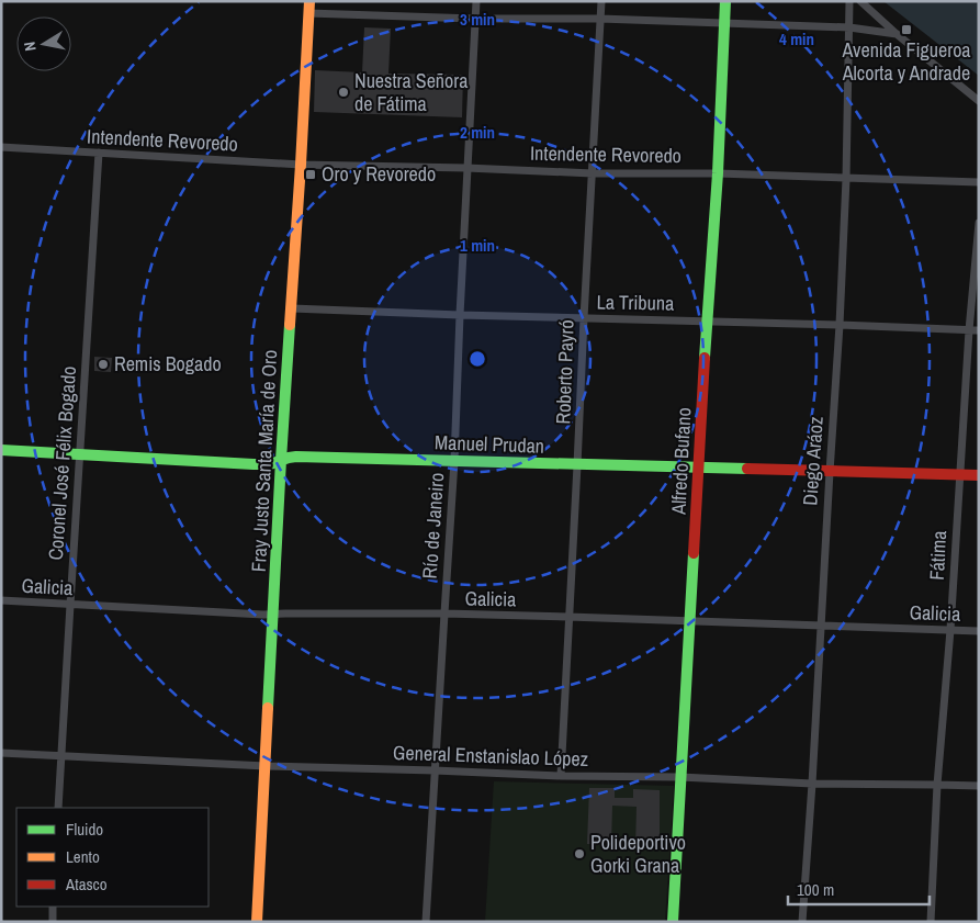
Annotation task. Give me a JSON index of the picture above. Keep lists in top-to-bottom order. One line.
{"streets":{"street":["Intendente Revoredo","La Tribuna","Roberto Payró","Manuel Prudan","Fray Justo Santa María de Oro","Alfredo Bufano","Diego Aráoz","Coronel José Félix Bogado","Río de Janeiro","Fátima","Galicia","General Enstanislao López"]},"crossings":[["Intendente Revoredo","Roberto Payró"],["Intendente Revoredo","Fray Justo Santa María de Oro"],["Intendente Revoredo","Alfredo Bufano"],["Intendente Revoredo","Diego Aráoz"],["Intendente Revoredo","Coronel José Félix Bogado"],["Intendente Revoredo","Río de Janeiro"],["La Tribuna","Roberto Payró"],["La Tribuna","Fray Justo Santa María de Oro"],["La Tribuna","Alfredo Bufano"],["La Tribuna","Diego Aráoz"],["La Tribuna","Río de Janeiro"],["La Tribuna","Fátima"],["Roberto Payró","Manuel Prudan"],["Roberto Payró","Galicia"],["Roberto Payró","General Enstanislao López"],["Manuel Prudan","Fray Justo Santa María de Oro"],["Manuel Prudan","Alfredo Bufano"],["Manuel Prudan","Diego Aráoz"],["Manuel Prudan","Coronel José Félix Bogado"],["Manuel Prudan","Río de Janeiro"],["Manuel Prudan","Fátima"],["Fray Justo Santa María de Oro","Galicia"],["Fray Justo Santa María de Oro","General Enstanislao López"],["Alfredo Bufano","Galicia"],["Alfredo Bufano","General Enstanislao López"],["Diego Aráoz","Galicia"],["Diego Aráoz","General Enstanislao López"],["Coronel José Félix Bogado","Galicia"],["Coronel José Félix Bogado","General Enstanislao López"],["Río de Janeiro","Galicia"],["Río de Janeiro","General Enstanislao López"],["Fátima","Galicia"],["Fátima","General Enstanislao López"]],"places":{"transit":["Avenida Figueroa Alcorta y Andrade","Oro y Revoredo"],"other":["Nuestra Señora de Fátima","Remis Bogado","Polideportivo Gorki Grana"]},"legend":["Fluido","Lento","Atasco"],"scale_bar":"100 m","north":"left","rings":["3 min","4 min","2 min","1 min"]}
